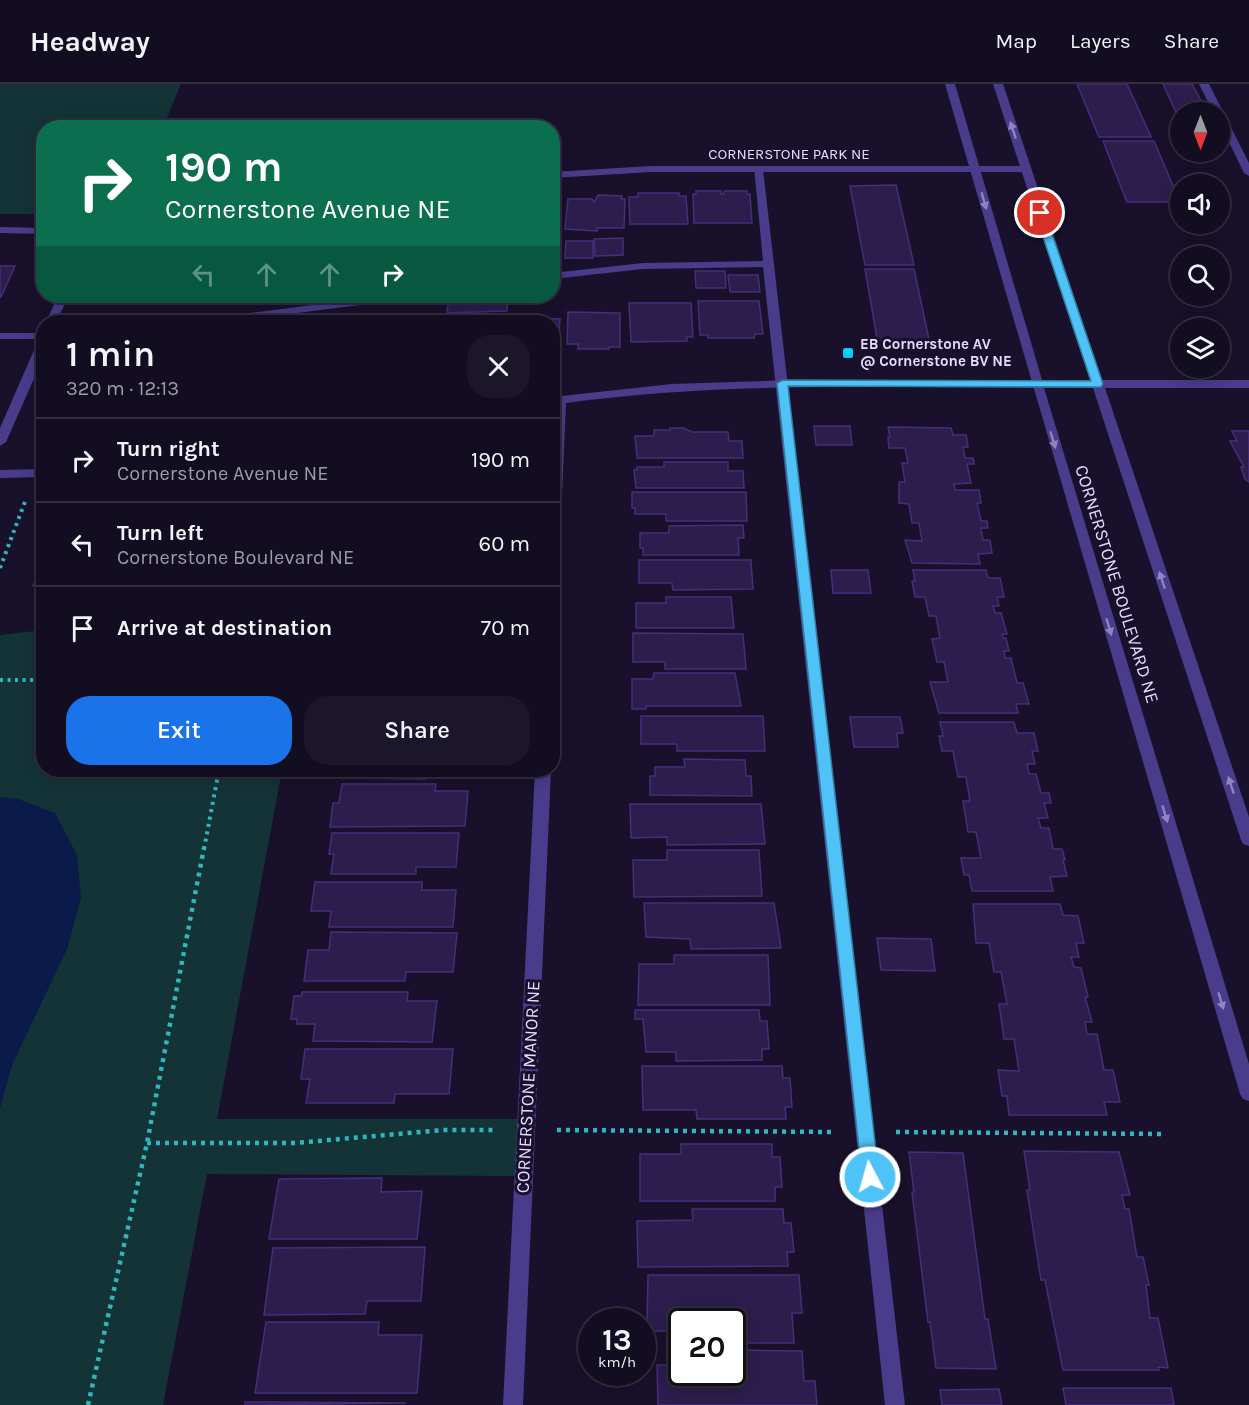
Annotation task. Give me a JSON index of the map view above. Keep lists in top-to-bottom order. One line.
{"streets":{"street":["CORNERSTONE PARK NE","CORNERSTONE BOULEVARD NE","CORNERSTONE MANOR NE"]},"crossings":[["CORNERSTONE PARK NE","CORNERSTONE BOULEVARD NE"]],"places":{"transit":["EB Cornerstone AV @ Cornerstone BV NE"]},"north":"bottom","page":{"header":"Headway","nav":["Map","Layers","Share"],"turn":["190 m","Cornerstone Avenue NE"],"heading":["1 min","320 m · 12:13"],"list":[{"name":"Turn right","note":"Cornerstone Avenue NE","value":"190 m"},{"name":"Turn left","note":"Cornerstone Boulevard NE","value":"60 m"},{"name":"Arrive at destination","value":"70 m"}],"buttons":["Exit","Share"],"speed":"13 km/h","limit":"20"}}
